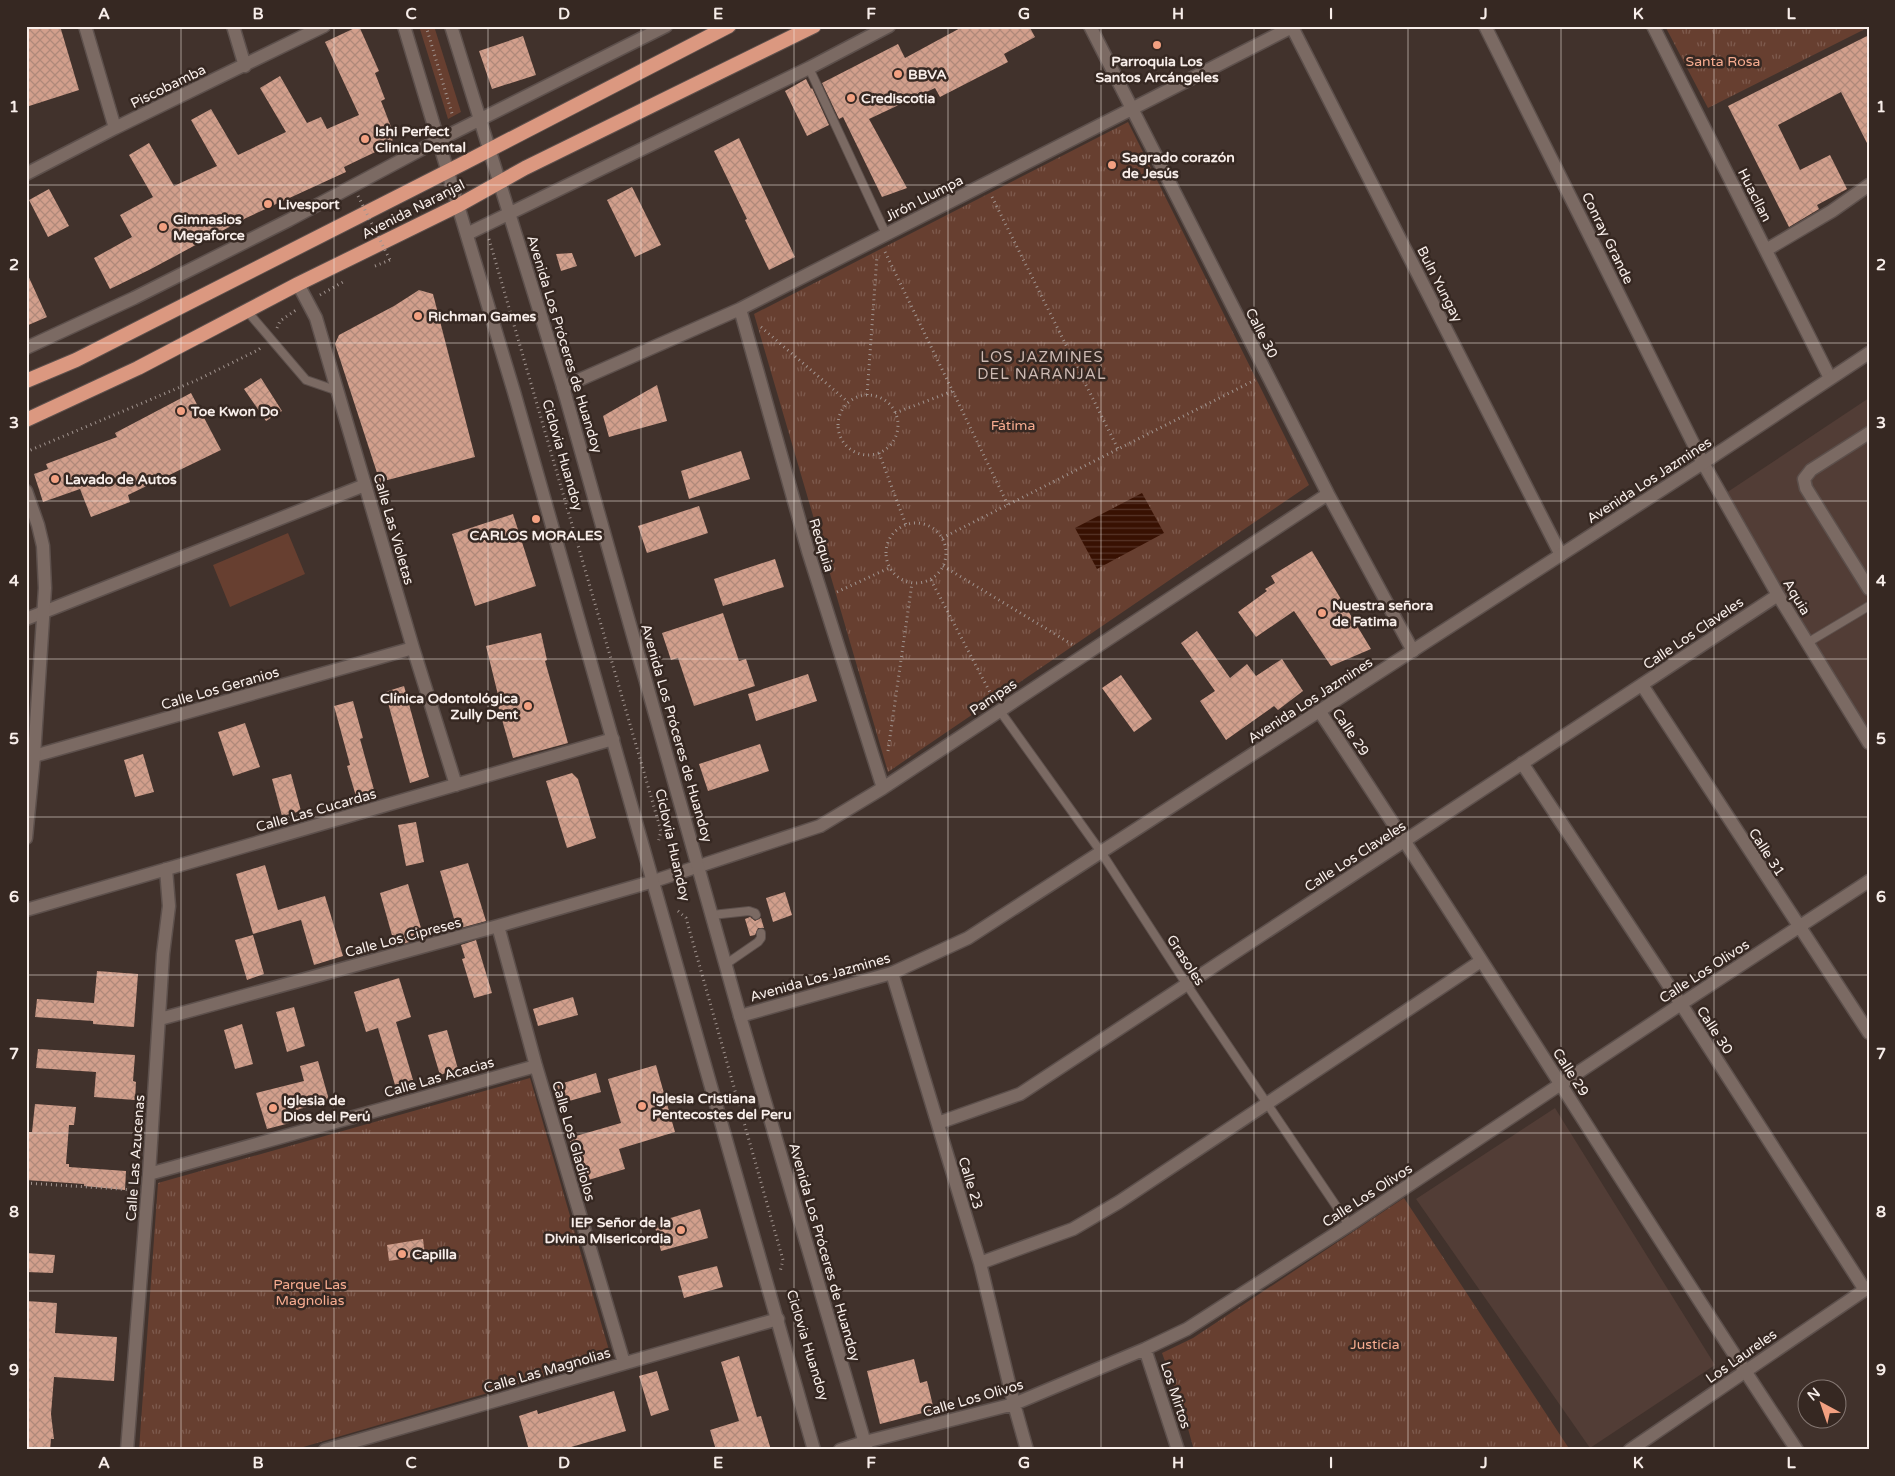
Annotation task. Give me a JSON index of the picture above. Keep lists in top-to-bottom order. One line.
{"streets":{"highway":["Avenida Naranjal"],"street":["Piscobamba","Huacllan","Jirón Llumpa","Conray Grande","Buln Yungay","Calle 30","Avenida Los Próceres de Huandoy","Avenida Los Jazmines","Calle Las Violetas","Redquia","Aquia","Calle Los Claveles","Calle Los Geranios","Pampas","Calle 29","Calle Las Cucardas","Calle 31","Calle Los Cipreses","Calle Los Olivos","Calle Las Acacias","Calle Los Gladiolos","Calle Las Azucenas","Calle 23","Los Laureles","Calle Las Magnolias","Los Mirtos"],"lane":["Grasoles"],"path":["Ciclovia Huandoy"]},"crossings":[["Huacllan","Avenida Los Jazmines"],["Jirón Llumpa","Buln Yungay"],["Jirón Llumpa","Calle 30"],["Jirón Llumpa","Avenida Los Próceres de Huandoy"],["Jirón Llumpa","Redquia"],["Avenida Naranjal","Avenida Los Próceres de Huandoy"],["Avenida Naranjal","Calle Las Violetas"],["Conray Grande","Avenida Los Jazmines"],["Conray Grande","Aquia"],["Buln Yungay","Avenida Los Jazmines"],["Calle 30","Avenida Los Jazmines"],["Calle 30","Calle Los Claveles"],["Calle 30","Pampas"],["Calle 30","Calle Los Olivos"],["Calle 30","Los Laureles"],["Avenida Los Próceres de Huandoy","Avenida Los Jazmines"],["Avenida Los Próceres de Huandoy","Pampas"],["Avenida Los Próceres de Huandoy","Calle Los Olivos"],["Avenida Los Jazmines","Aquia"],["Avenida Los Jazmines","Calle 29"],["Avenida Los Jazmines","Grasoles"],["Avenida Los Jazmines","Calle 23"],["Calle Las Violetas","Calle Los Geranios"],["Calle Las Violetas","Calle Las Cucardas"],["Redquia","Pampas"],["Aquia","Calle Los Claveles"],["Calle Los Claveles","Calle 29"],["Calle Los Claveles","Calle 31"],["Calle Los Claveles","Grasoles"],["Calle Los Claveles","Calle 23"],["Pampas","Calle Los Cipreses"],["Pampas","Grasoles"],["Calle 29","Calle Los Olivos"],["Calle 29","Los Laureles"],["Calle Las Cucardas","Calle Las Azucenas"],["Calle 31","Calle Los Olivos"],["Calle Los Cipreses","Calle Los Gladiolos"],["Calle Los Cipreses","Calle Las Azucenas"],["Grasoles","Calle Los Olivos"],["Calle Los Olivos","Calle 23"],["Calle Los Olivos","Los Mirtos"],["Calle Las Acacias","Calle Los Gladiolos"],["Calle Las Acacias","Calle Las Azucenas"],["Calle Los Gladiolos","Calle Las Magnolias"]],"districts":["LOS JAZMINES DEL NARANJAL"],"parks":["Santa Rosa","Fátima","Parque Las Magnolias","Justicia"],"places":["Parroquia Los Santos Arcángeles","BBVA","Crediscotia","Ishi Perfect Clinica Dental","Sagrado corazón de Jesús","Livesport","Gimnasios Megaforce","Richman Games","Toe Kwon Do","Lavado de Autos","CARLOS MORALES","Nuestra señora de Fatima","Clínica Odontológica Zully Dent","Iglesia Cristiana Pentecostes del Peru","Iglesia de Dios del Perú","IEP Señor de la Divina Misericordia","Capilla"],"north":"top left","grid":{"columns":["A","B","C","D","E","F","G","H","I","J","K","L"],"rows":["1","2","3","4","5","6","7","8","9"]}}
